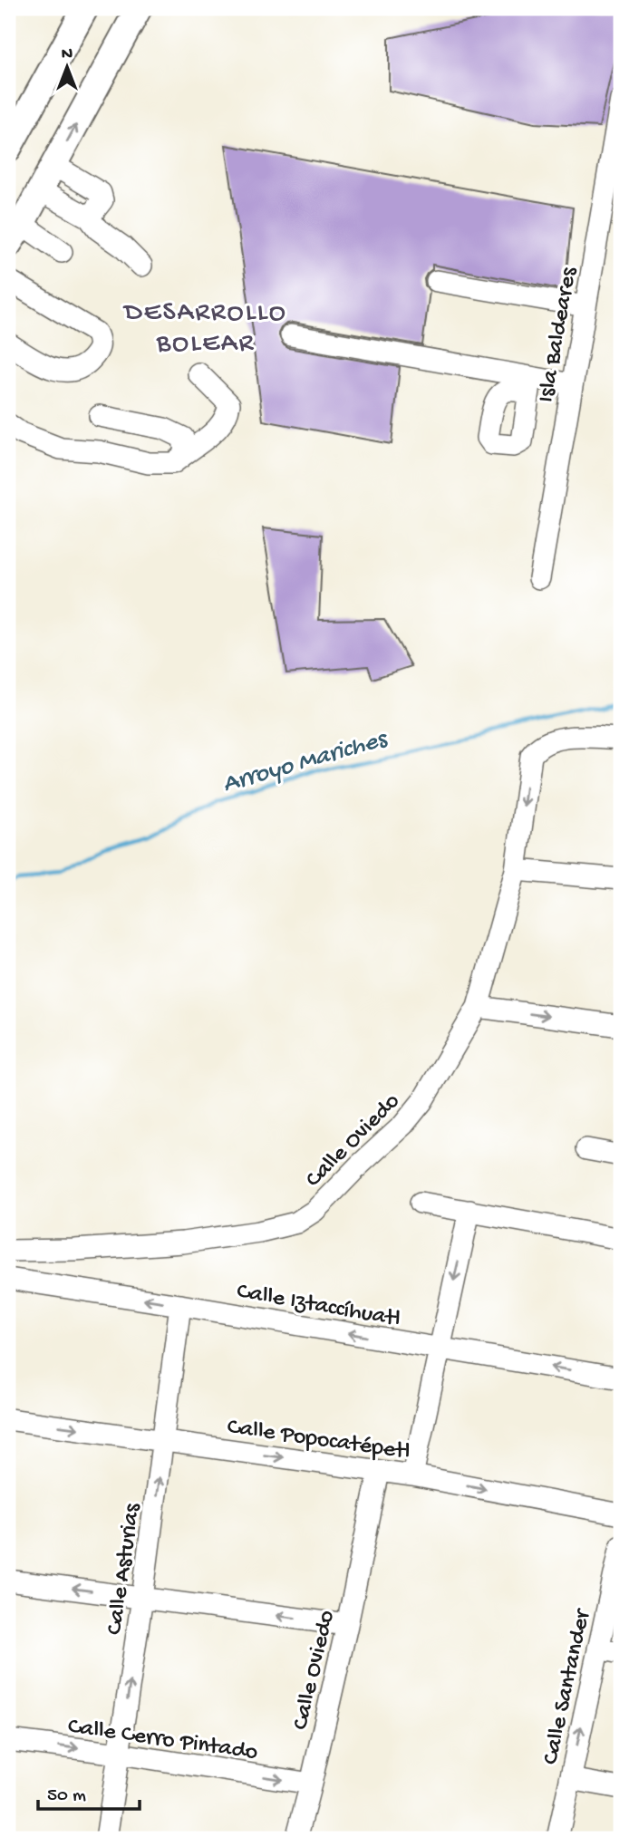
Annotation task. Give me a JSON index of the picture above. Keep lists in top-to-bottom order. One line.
{"streets":{"street":["Isla Baldeares","Calle Oviedo","Calle Iztaccíhuatl","Calle Popocatépetl","Calle Asturias","Calle Santander","Calle Cerro Pintado"]},"crossings":[["Calle Oviedo","Calle Popocatépetl"],["Calle Oviedo","Calle Cerro Pintado"],["Calle Iztaccíhuatl","Calle Asturias"],["Calle Popocatépetl","Calle Asturias"],["Calle Asturias","Calle Cerro Pintado"]],"one_way":["Calle Asturias","Calle Santander"],"districts":["DESARROLLO BOLEAR"],"water":["Arroyo Mariches"],"scale_bar":"50 m","north":"top"}
